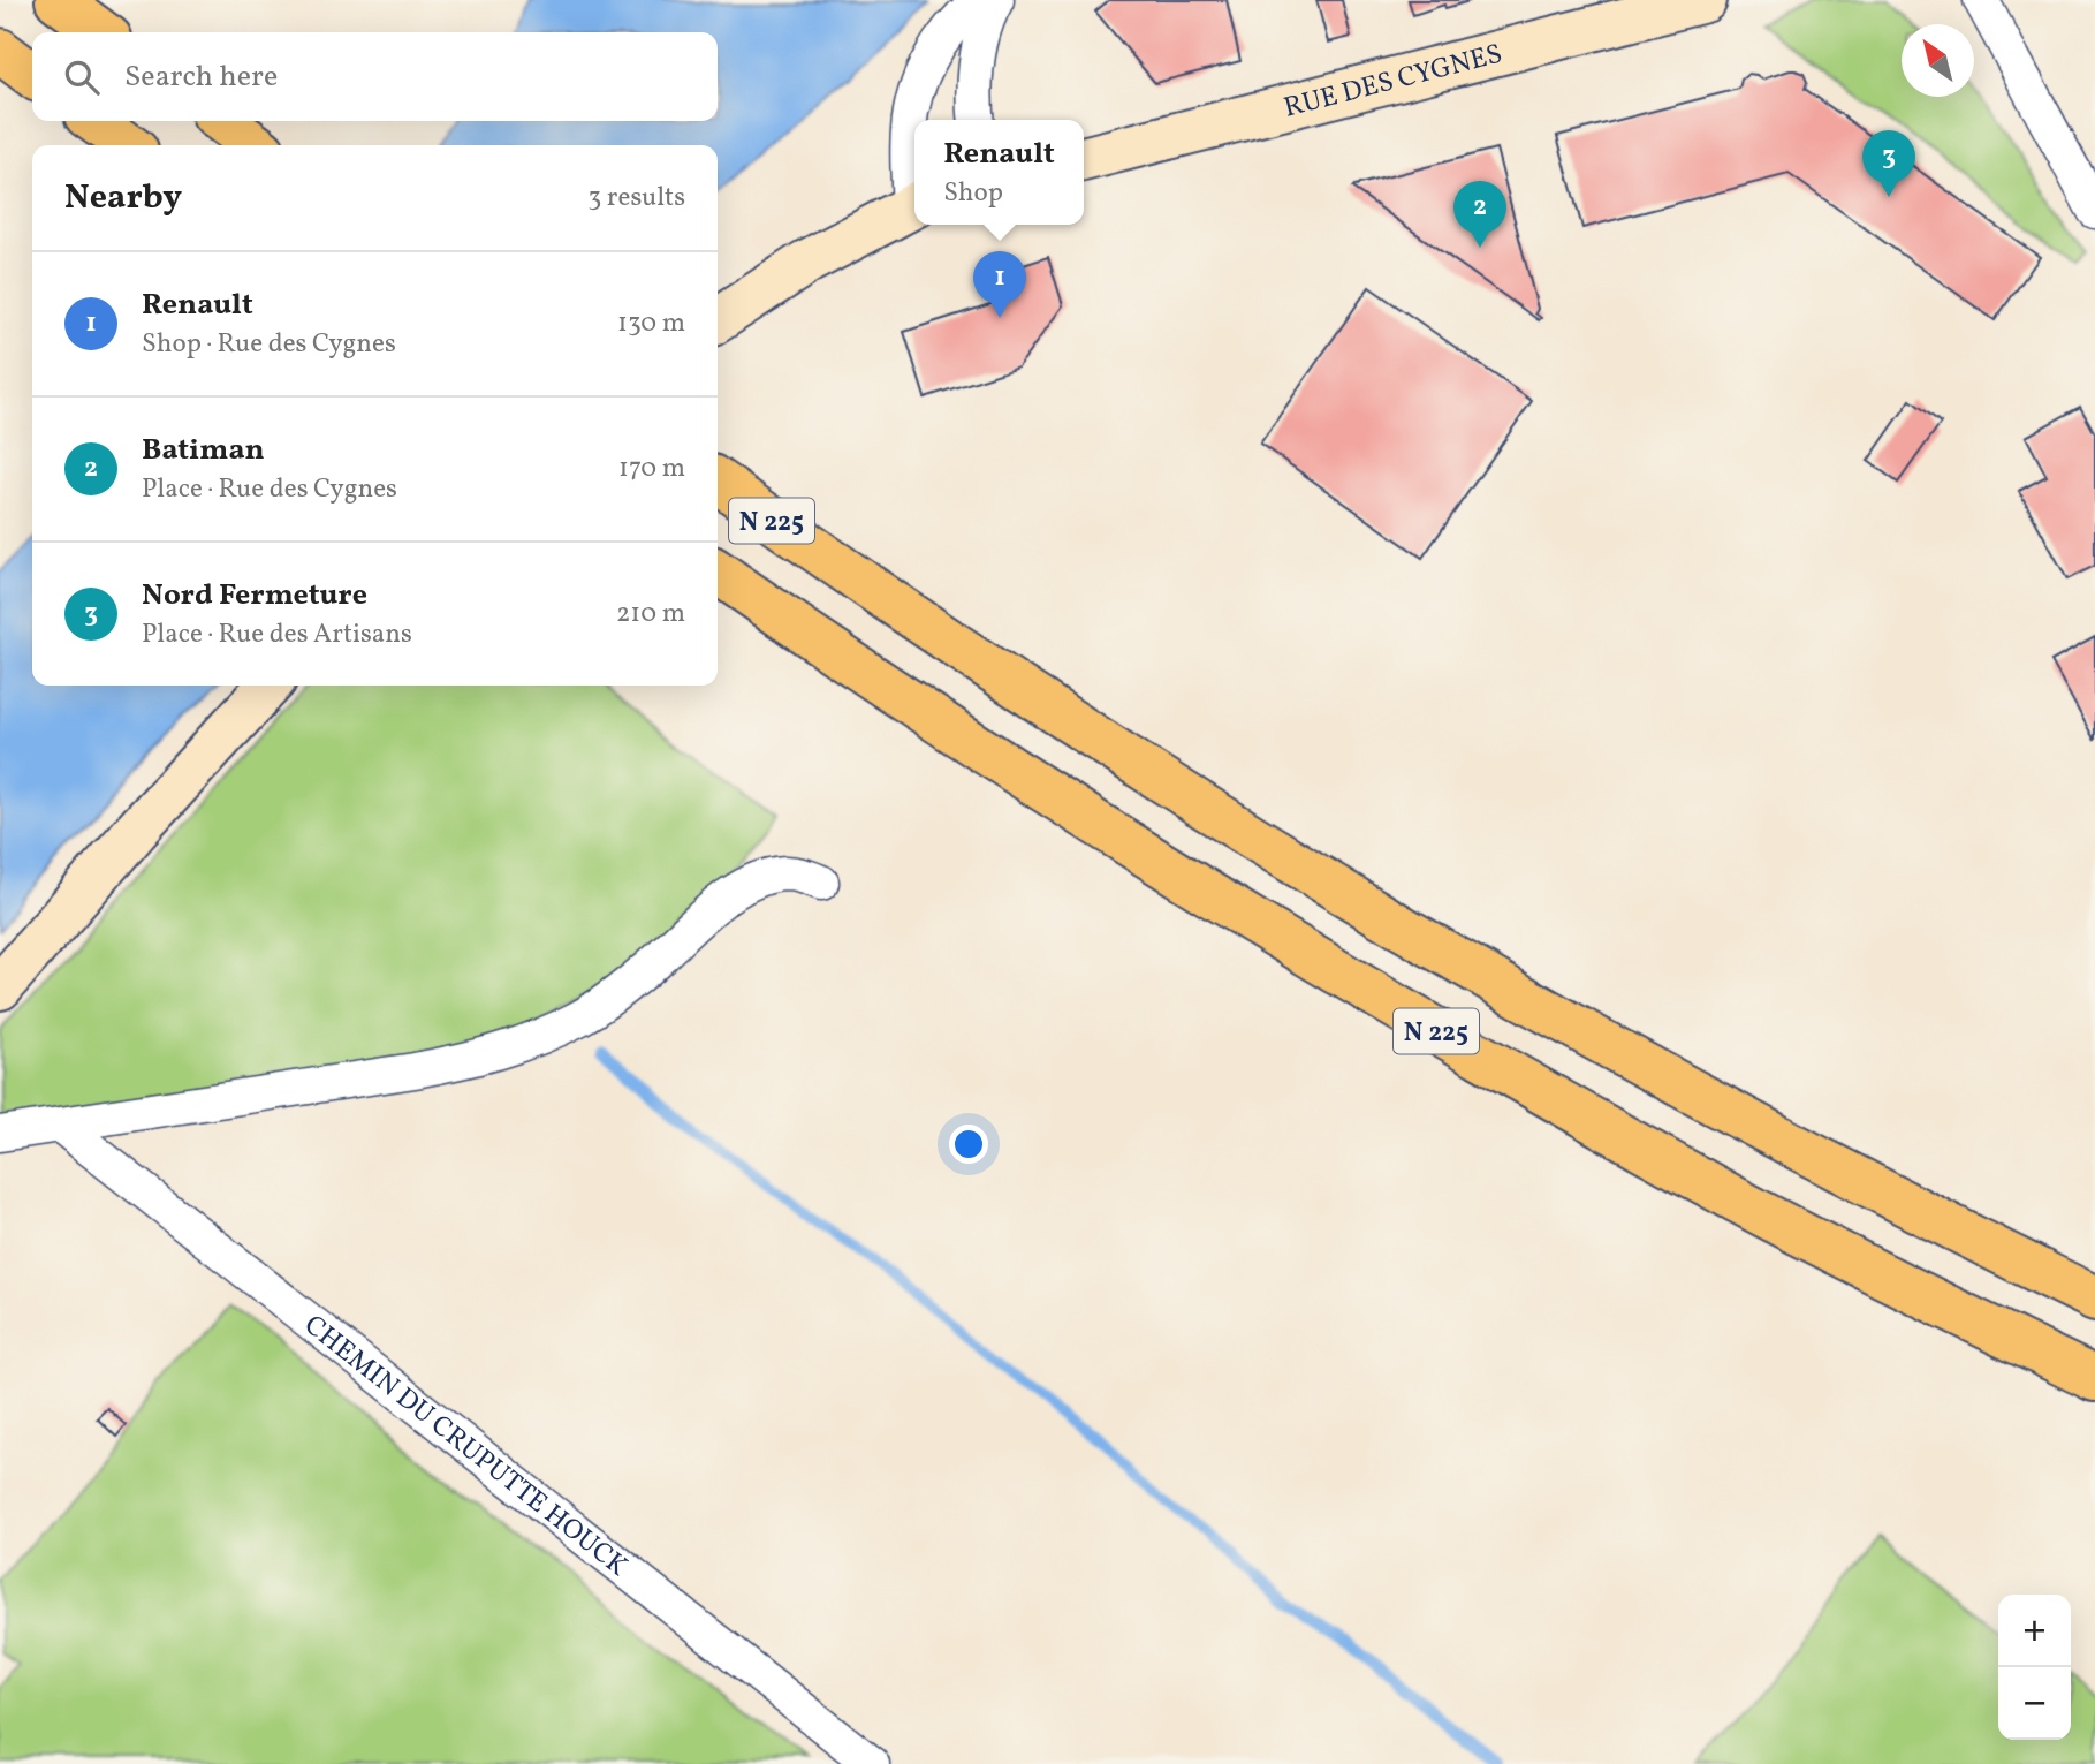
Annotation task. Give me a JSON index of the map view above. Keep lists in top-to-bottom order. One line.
{"streets":{"highway":["N 225"],"main road":["RUE DES CYGNES"],"street":["CHEMIN DU CRUPUTTE HOUCK"]},"north":"top left","page":{"search":"Search here","popup":["Renault","Shop"],"pins":["3","2","1"],"heading":["Nearby","3 results"],"list":[{"mark":"1","name":"Renault","note":"Shop · Rue des Cygnes","value":"130 m"},{"mark":"2","name":"Batiman","note":"Place · Rue des Cygnes","value":"170 m"},{"mark":"3","name":"Nord Fermeture","note":"Place · Rue des Artisans","value":"210 m"}],"map_buttons":["+","−"]}}
